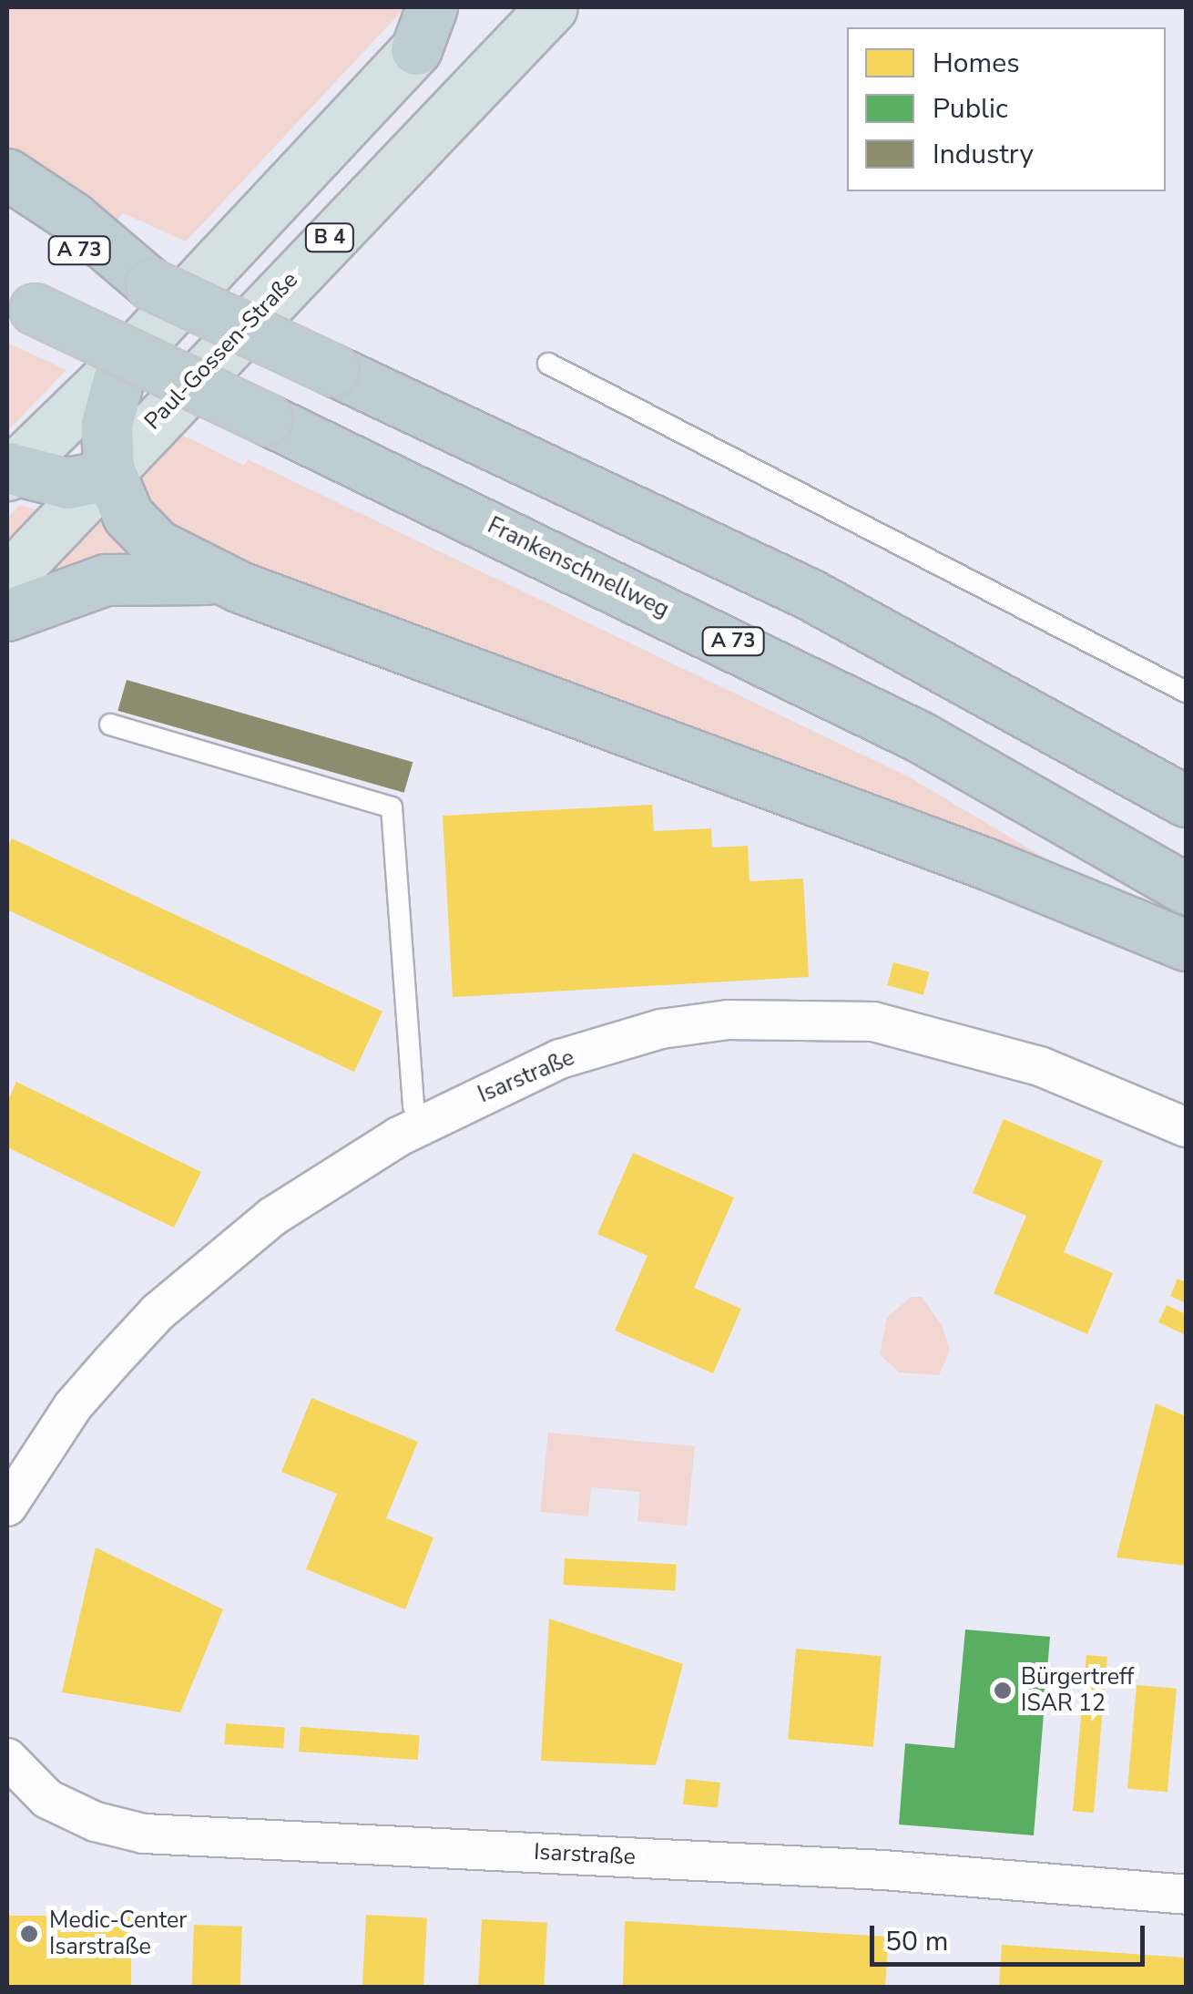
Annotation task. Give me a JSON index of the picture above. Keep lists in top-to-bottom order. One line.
{"streets":{"highway":["A 73","Frankenschnellweg"],"main road":["B 4","Paul-Gossen-Straße"],"street":["Isarstraße"]},"places":["Bürgertreff ISAR 12","Medic-Center Isarstraße"],"legend":["Homes","Public","Industry"],"scale_bar":"50 m"}
